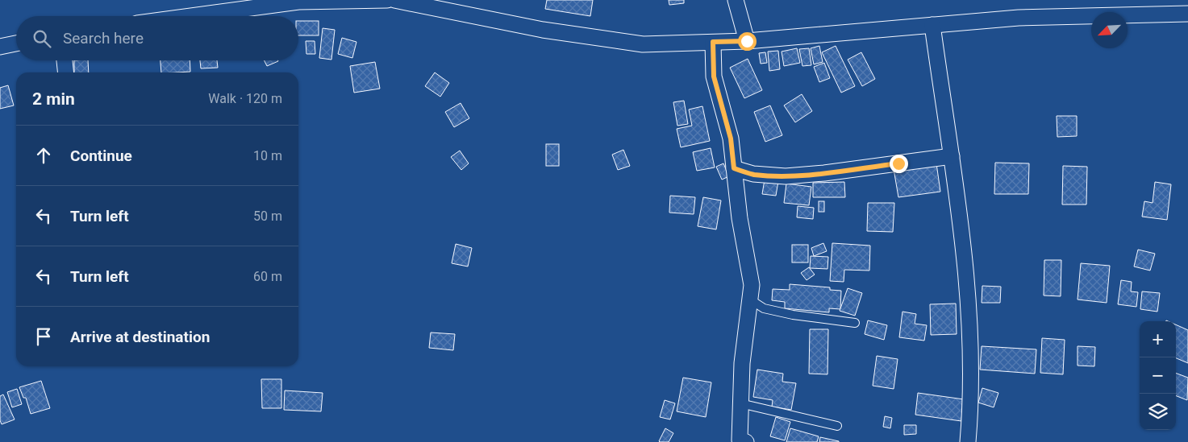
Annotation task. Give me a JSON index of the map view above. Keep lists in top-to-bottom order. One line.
{"north":"bottom left","page":{"search":"Search here","heading":["2 min","Walk · 120 m"],"list":[["Continue","10 m"],["Turn left","50 m"],["Turn left","60 m"],"Arrive at destination"],"map_buttons":["+","−"]}}
